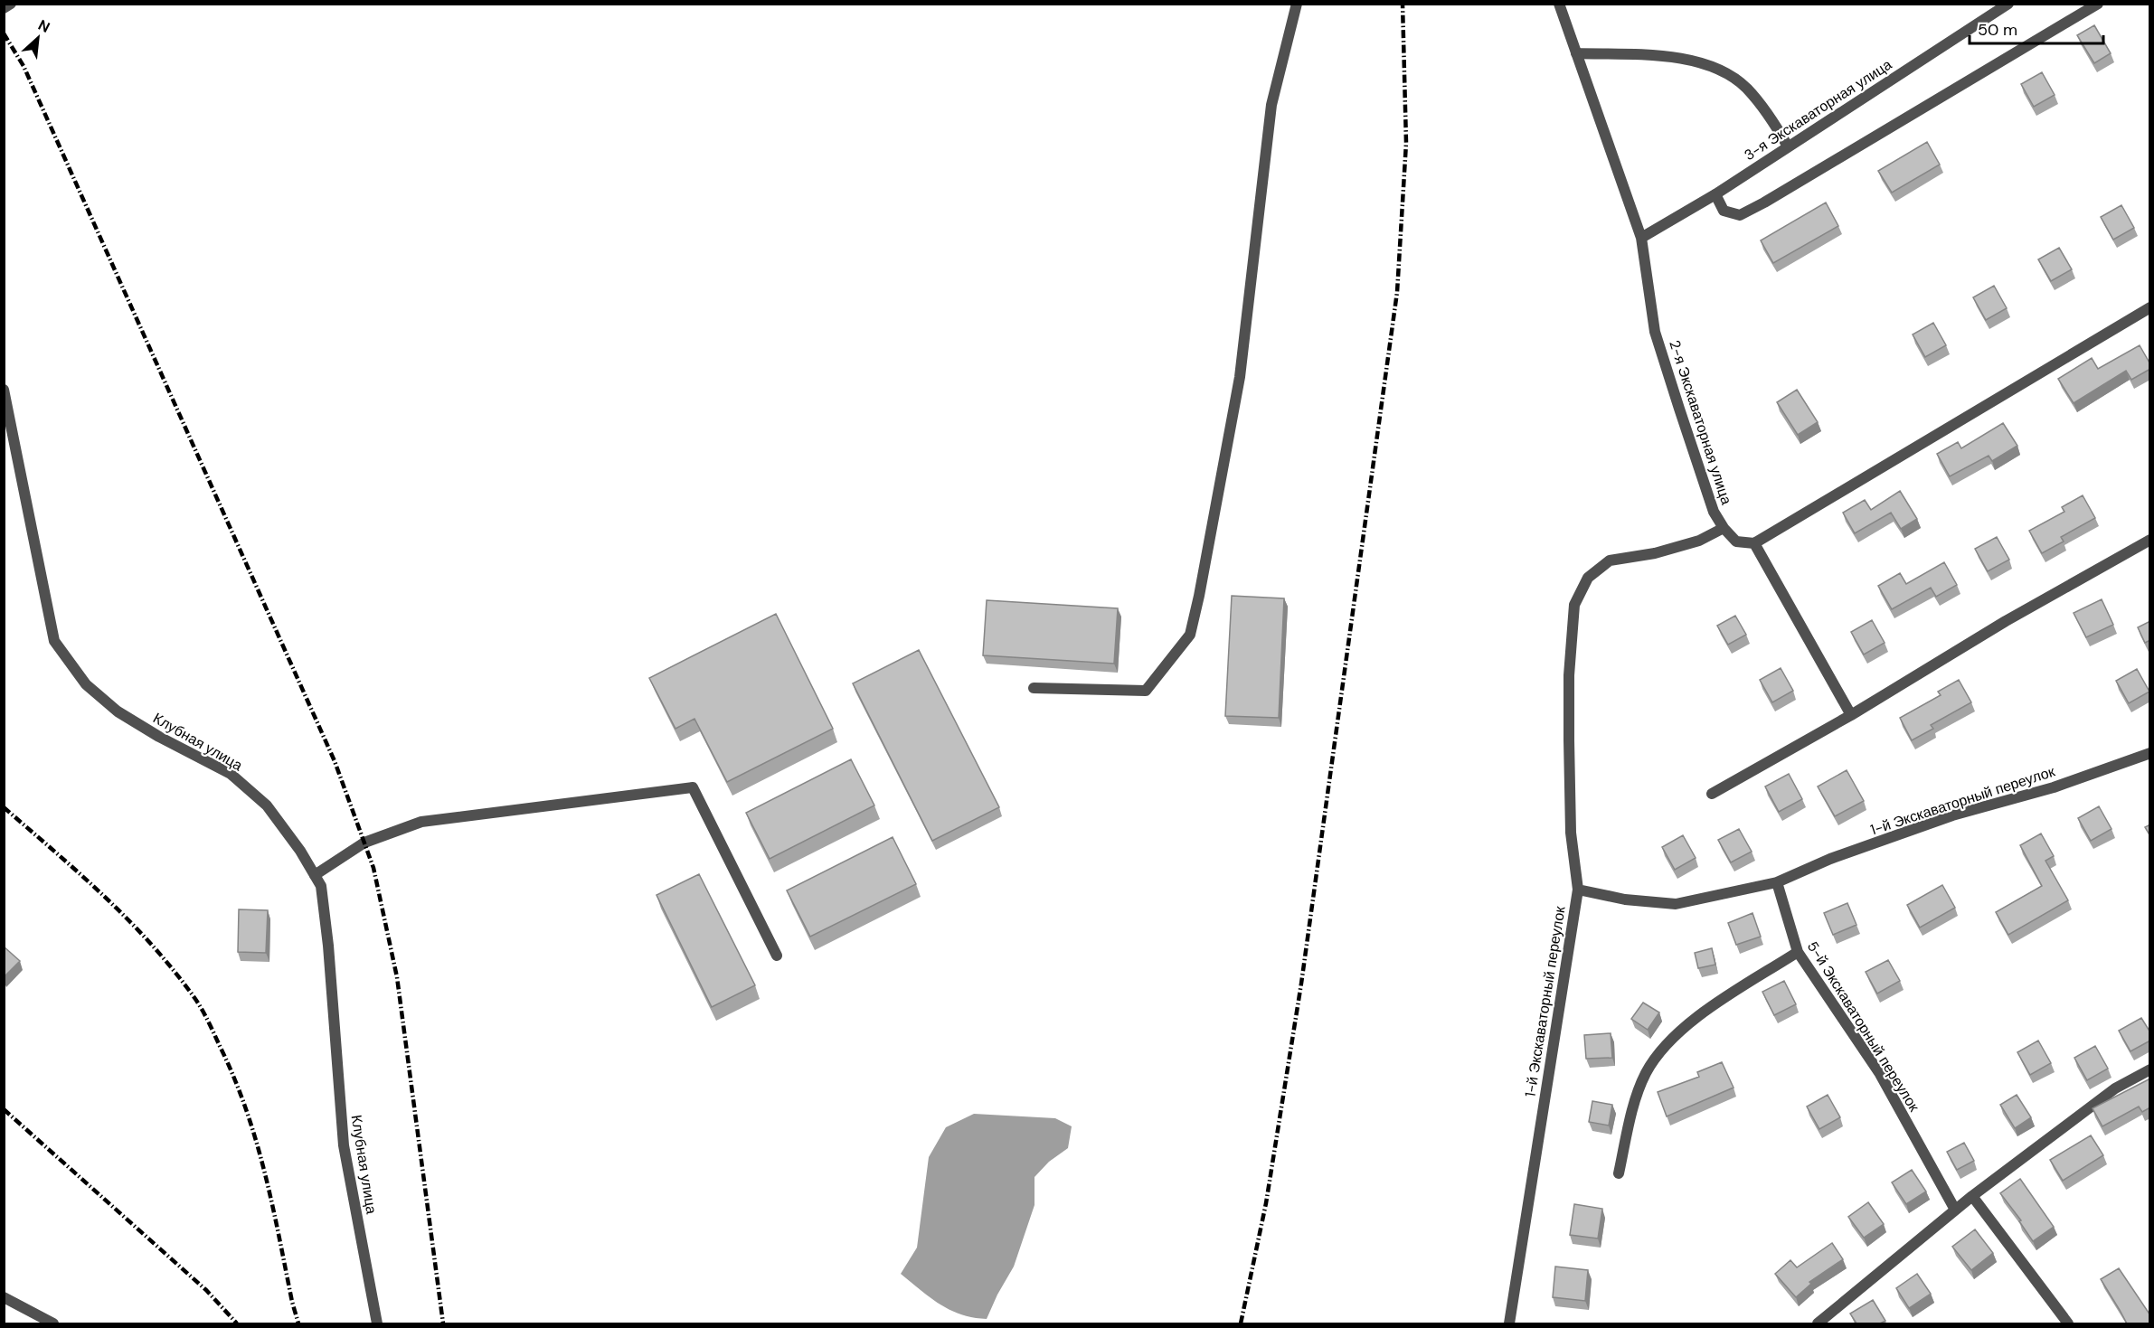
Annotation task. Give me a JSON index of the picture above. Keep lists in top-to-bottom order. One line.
{"streets":{"street":["3-я Экскаваторная улица","2-я Экскаваторная улица","Клубная улица","1-й Экскаваторный переулок","5-й Экскаваторный переулок"]},"crossings":[["3-я Экскаваторная улица","2-я Экскаваторная улица"],["1-й Экскаваторный переулок","5-й Экскаваторный переулок"]],"scale_bar":"50 m","north":"top right"}
